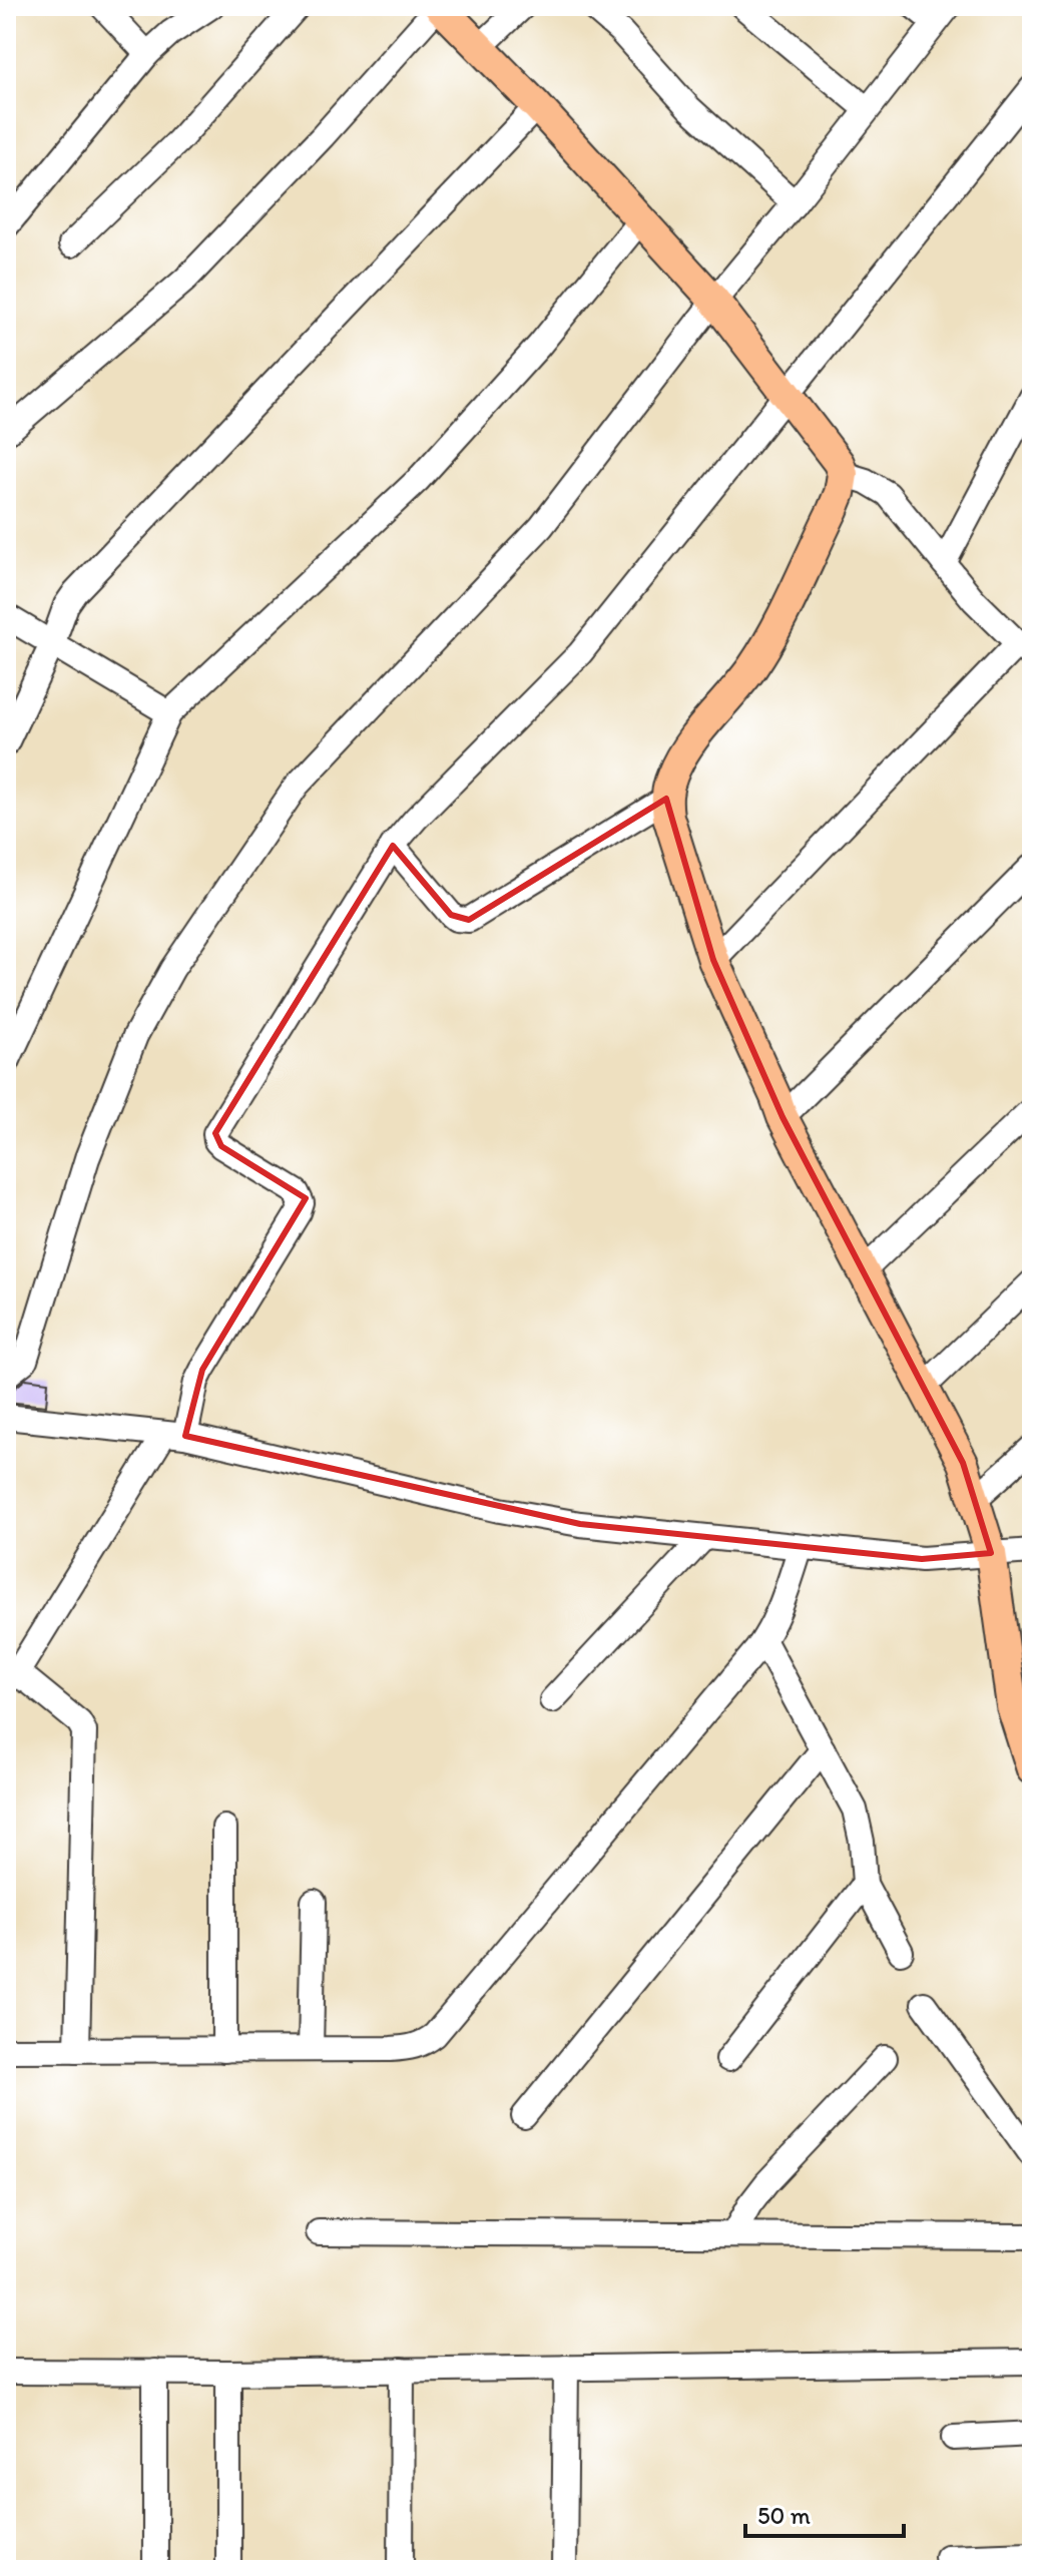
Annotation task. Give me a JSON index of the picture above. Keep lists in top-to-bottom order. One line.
{"scale_bar":"50 m"}
